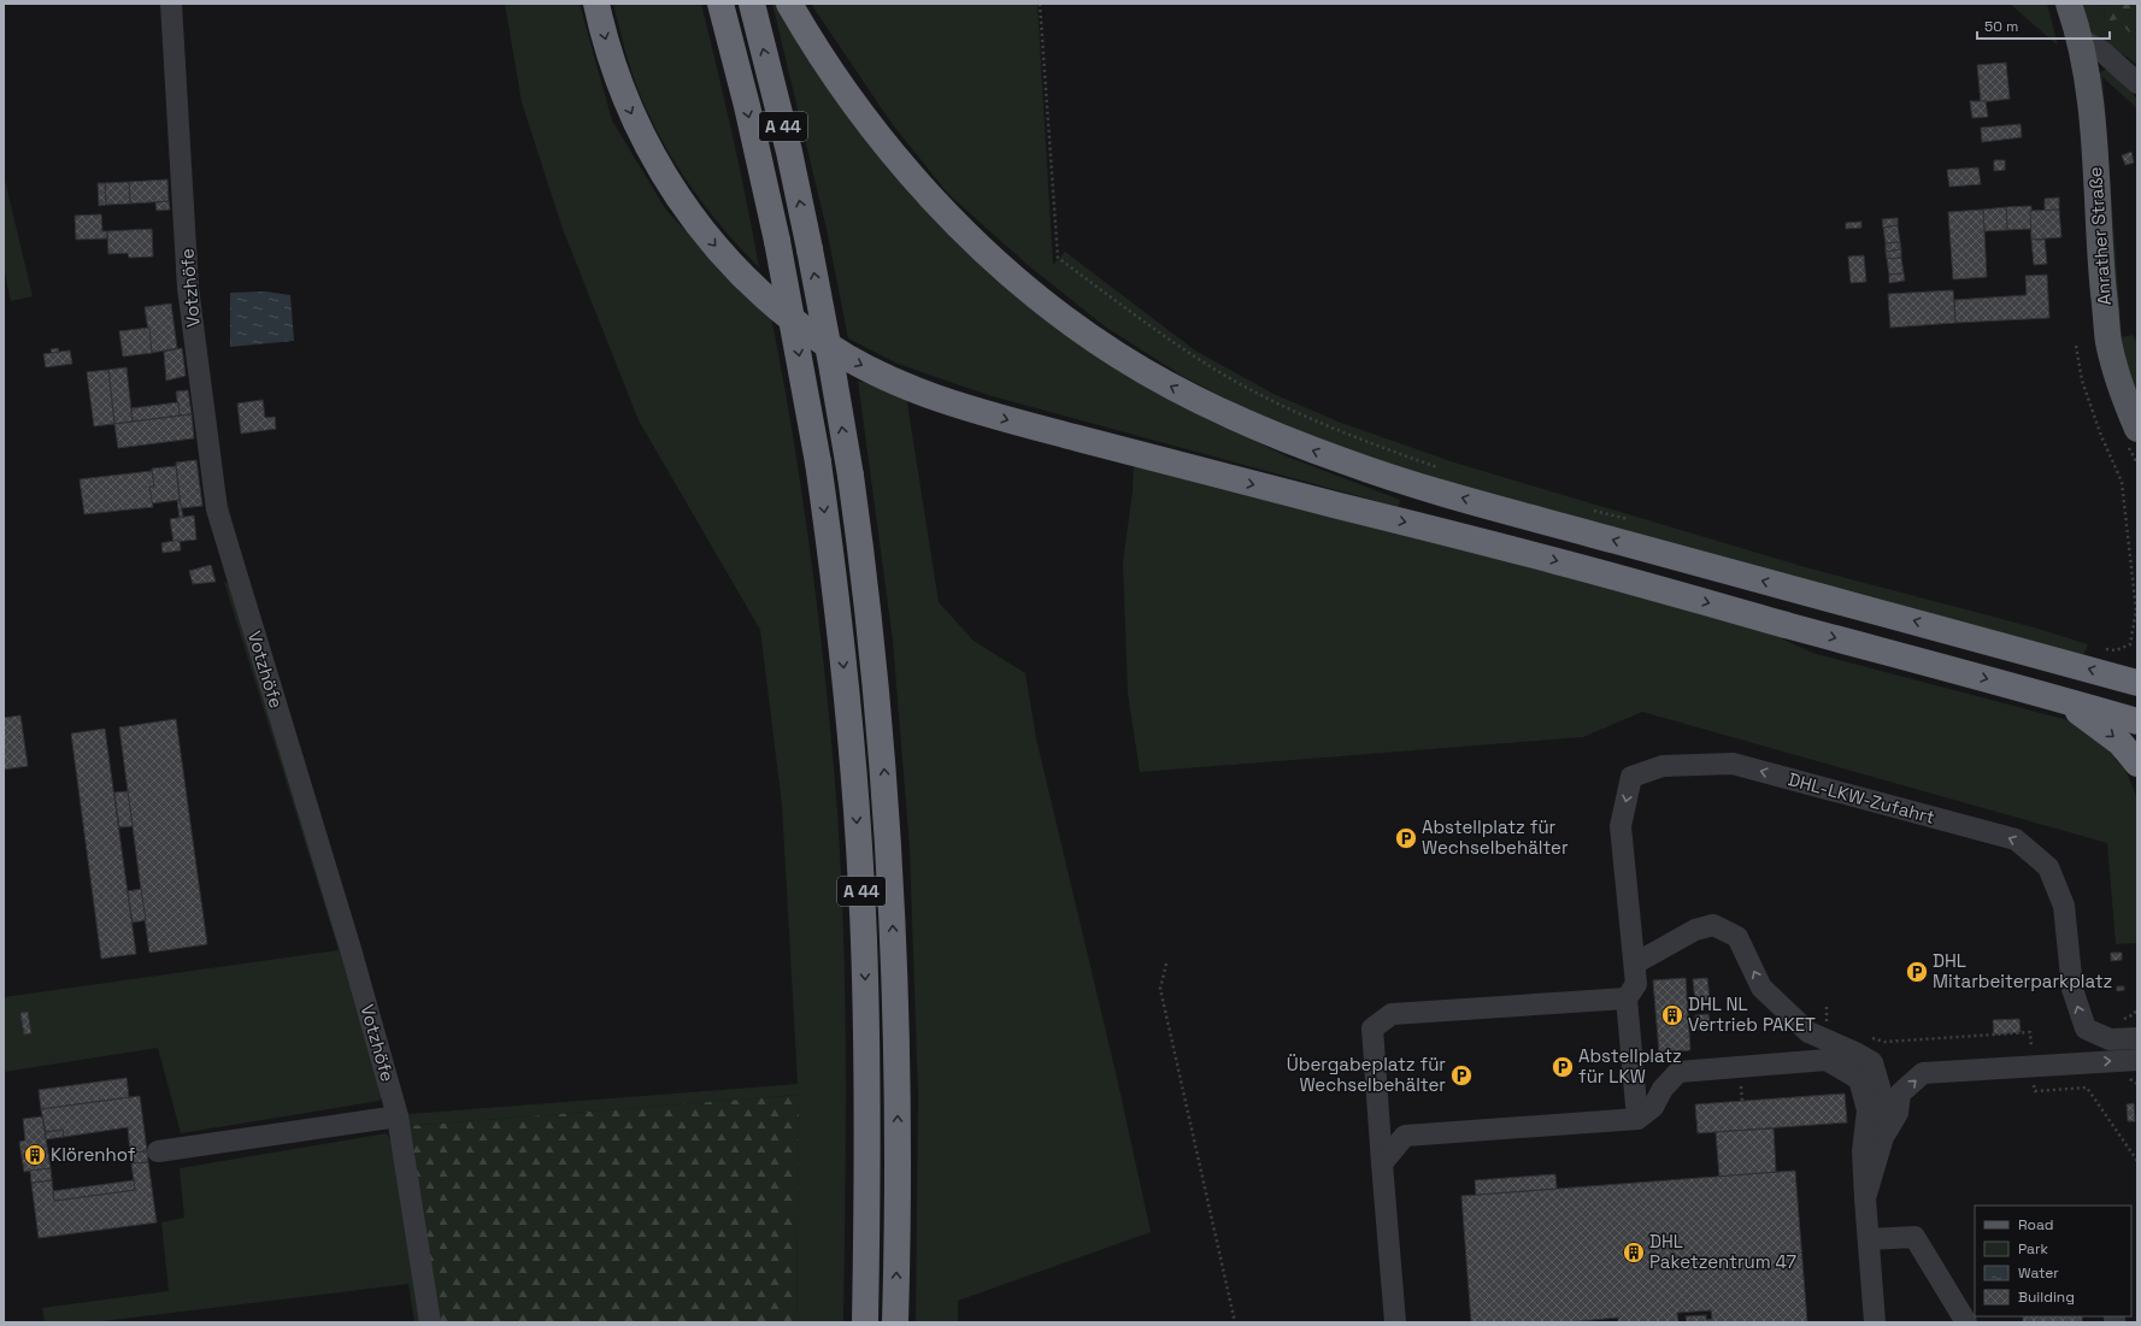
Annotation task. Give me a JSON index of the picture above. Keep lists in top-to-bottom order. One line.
{"streets":{"highway":["A 44"],"main road":["Anrather Straße"],"street":["Votzhöfe","DHL-LKW-Zufahrt"]},"places":{"parking":["Abstellplatz für Wechselbehälter","DHL Mitarbeiterparkplatz","Abstellplatz für LKW","Übergabeplatz für Wechselbehälter"],"building":["DHL NL Vertrieb PAKET","Klörenhof","DHL Paketzentrum 47"]},"legend":["Road","Park","Water","Building"],"scale_bar":"50 m"}
